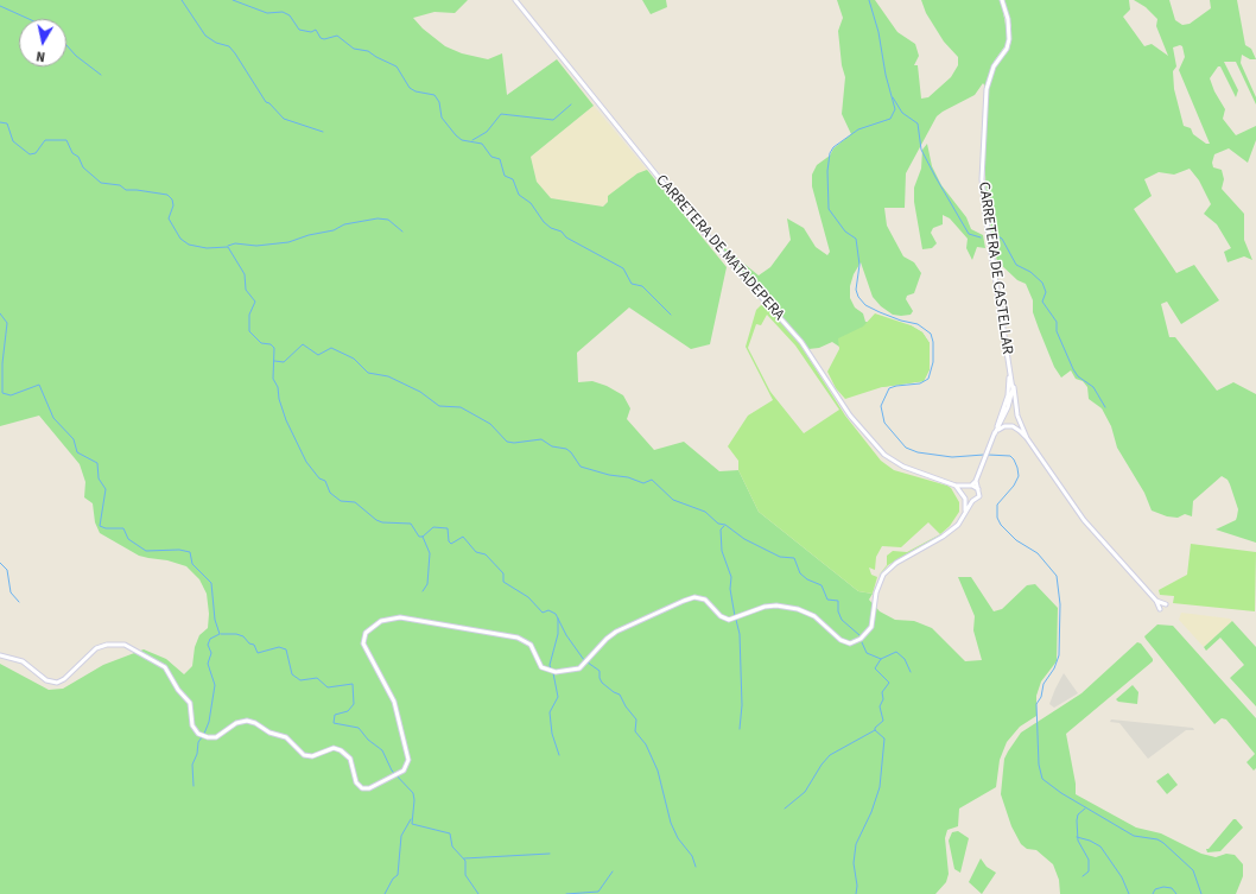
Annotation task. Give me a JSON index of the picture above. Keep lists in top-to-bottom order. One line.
{"streets":{"street":["CARRETERA DE MATADEPERA","CARRETERA DE CASTELLAR"]},"north":"bottom"}
